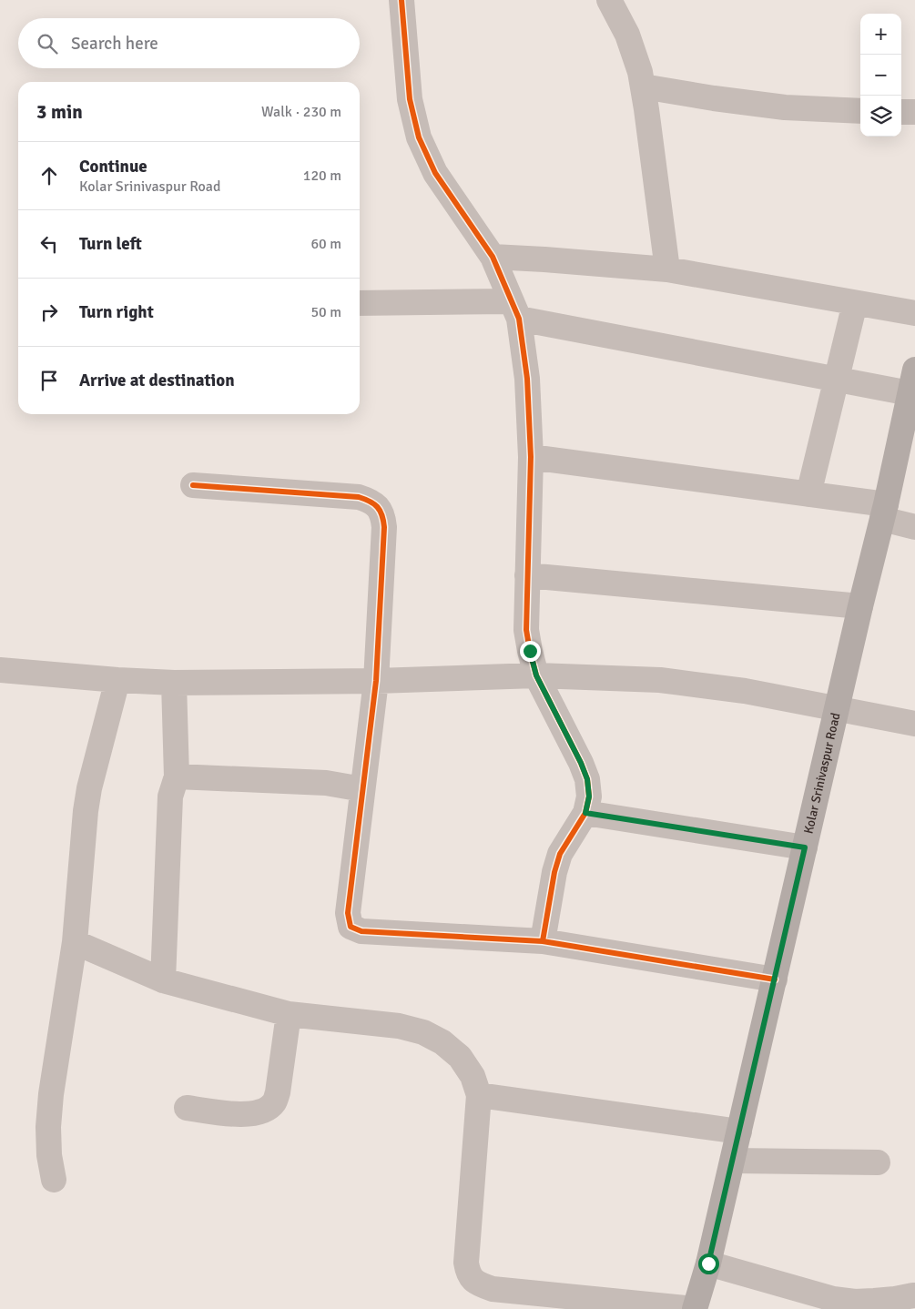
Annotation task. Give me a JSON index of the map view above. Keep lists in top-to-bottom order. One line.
{"streets":{"main road":["Kolar Srinivaspur Road"]},"page":{"map_buttons":["+","−"],"search":"Search here","heading":["3 min","Walk · 230 m"],"list":[["Continue","Kolar Srinivaspur Road","120 m"],["Turn left","60 m"],["Turn right","50 m"],"Arrive at destination"]}}
